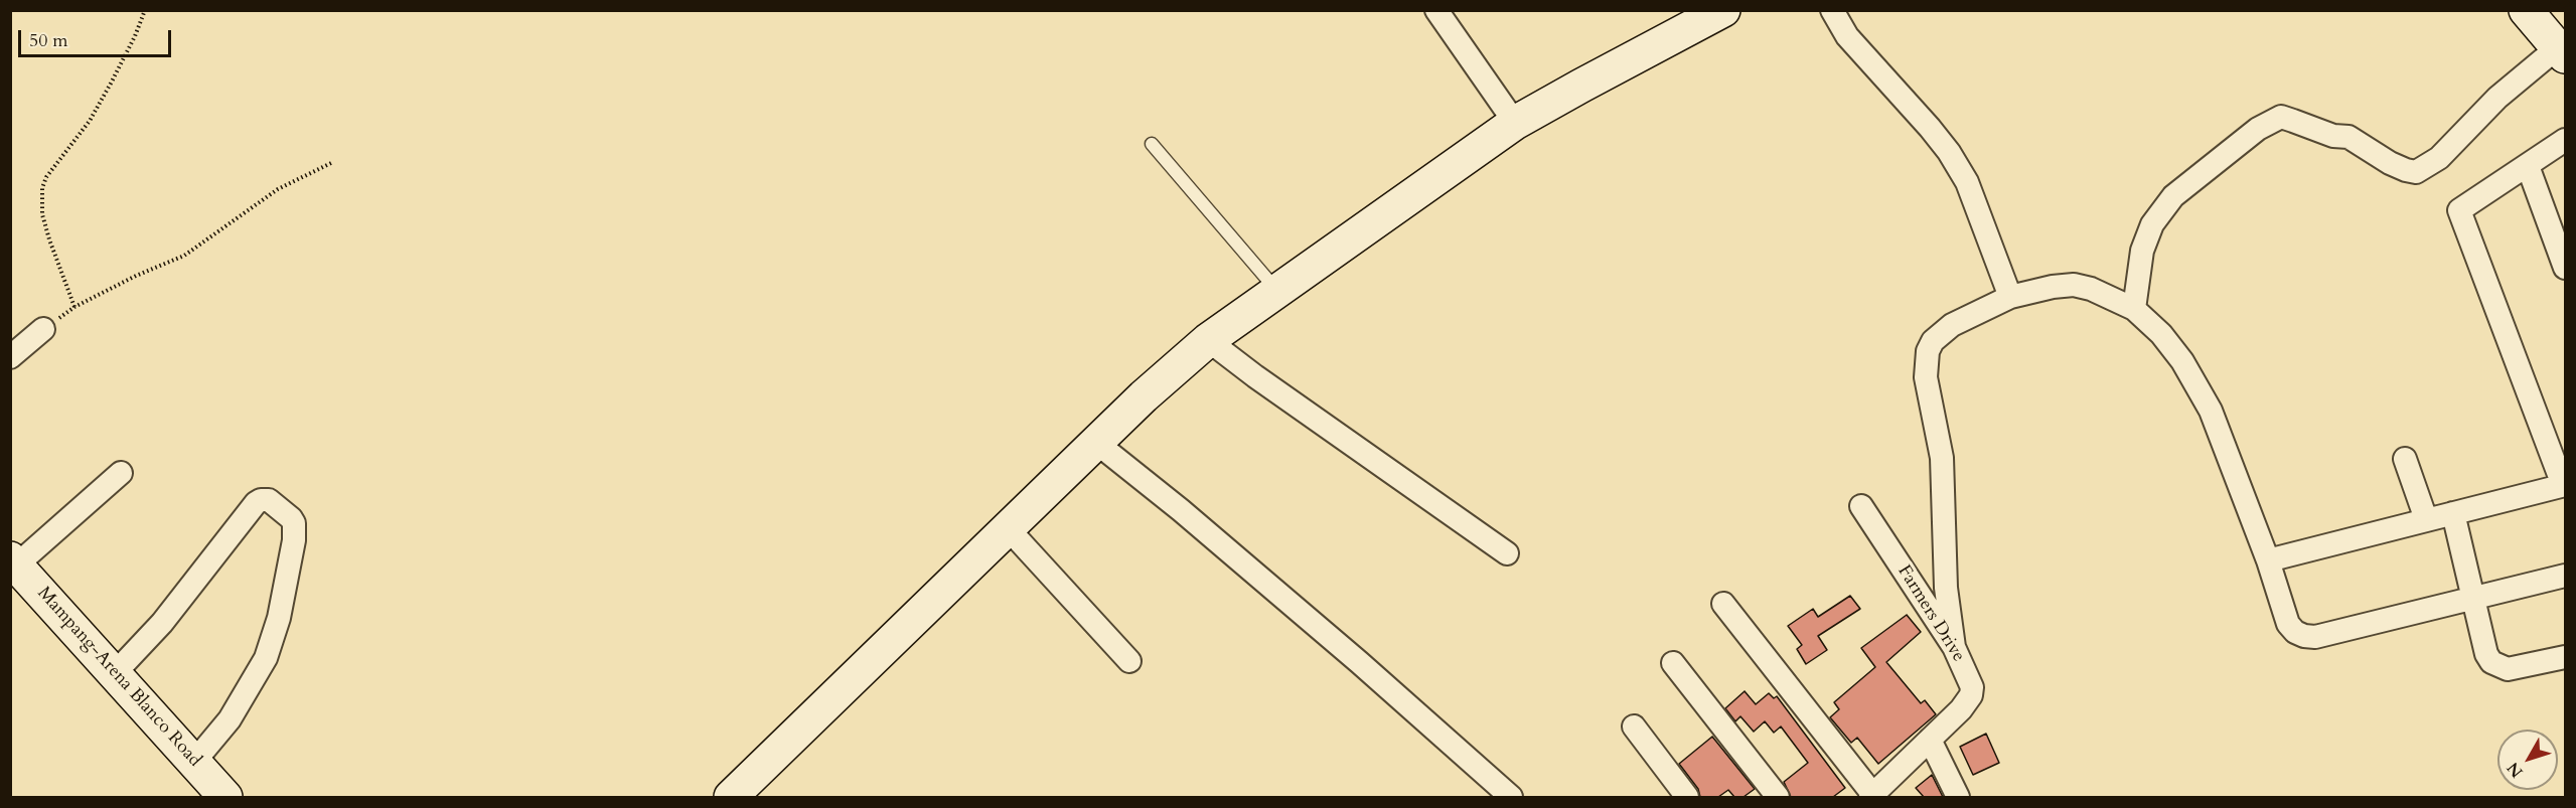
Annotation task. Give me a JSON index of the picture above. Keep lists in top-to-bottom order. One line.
{"streets":{"street":["Farmers Drive","Mampang-Arena Blanco Road"]},"scale_bar":"50 m","north":"bottom left"}
